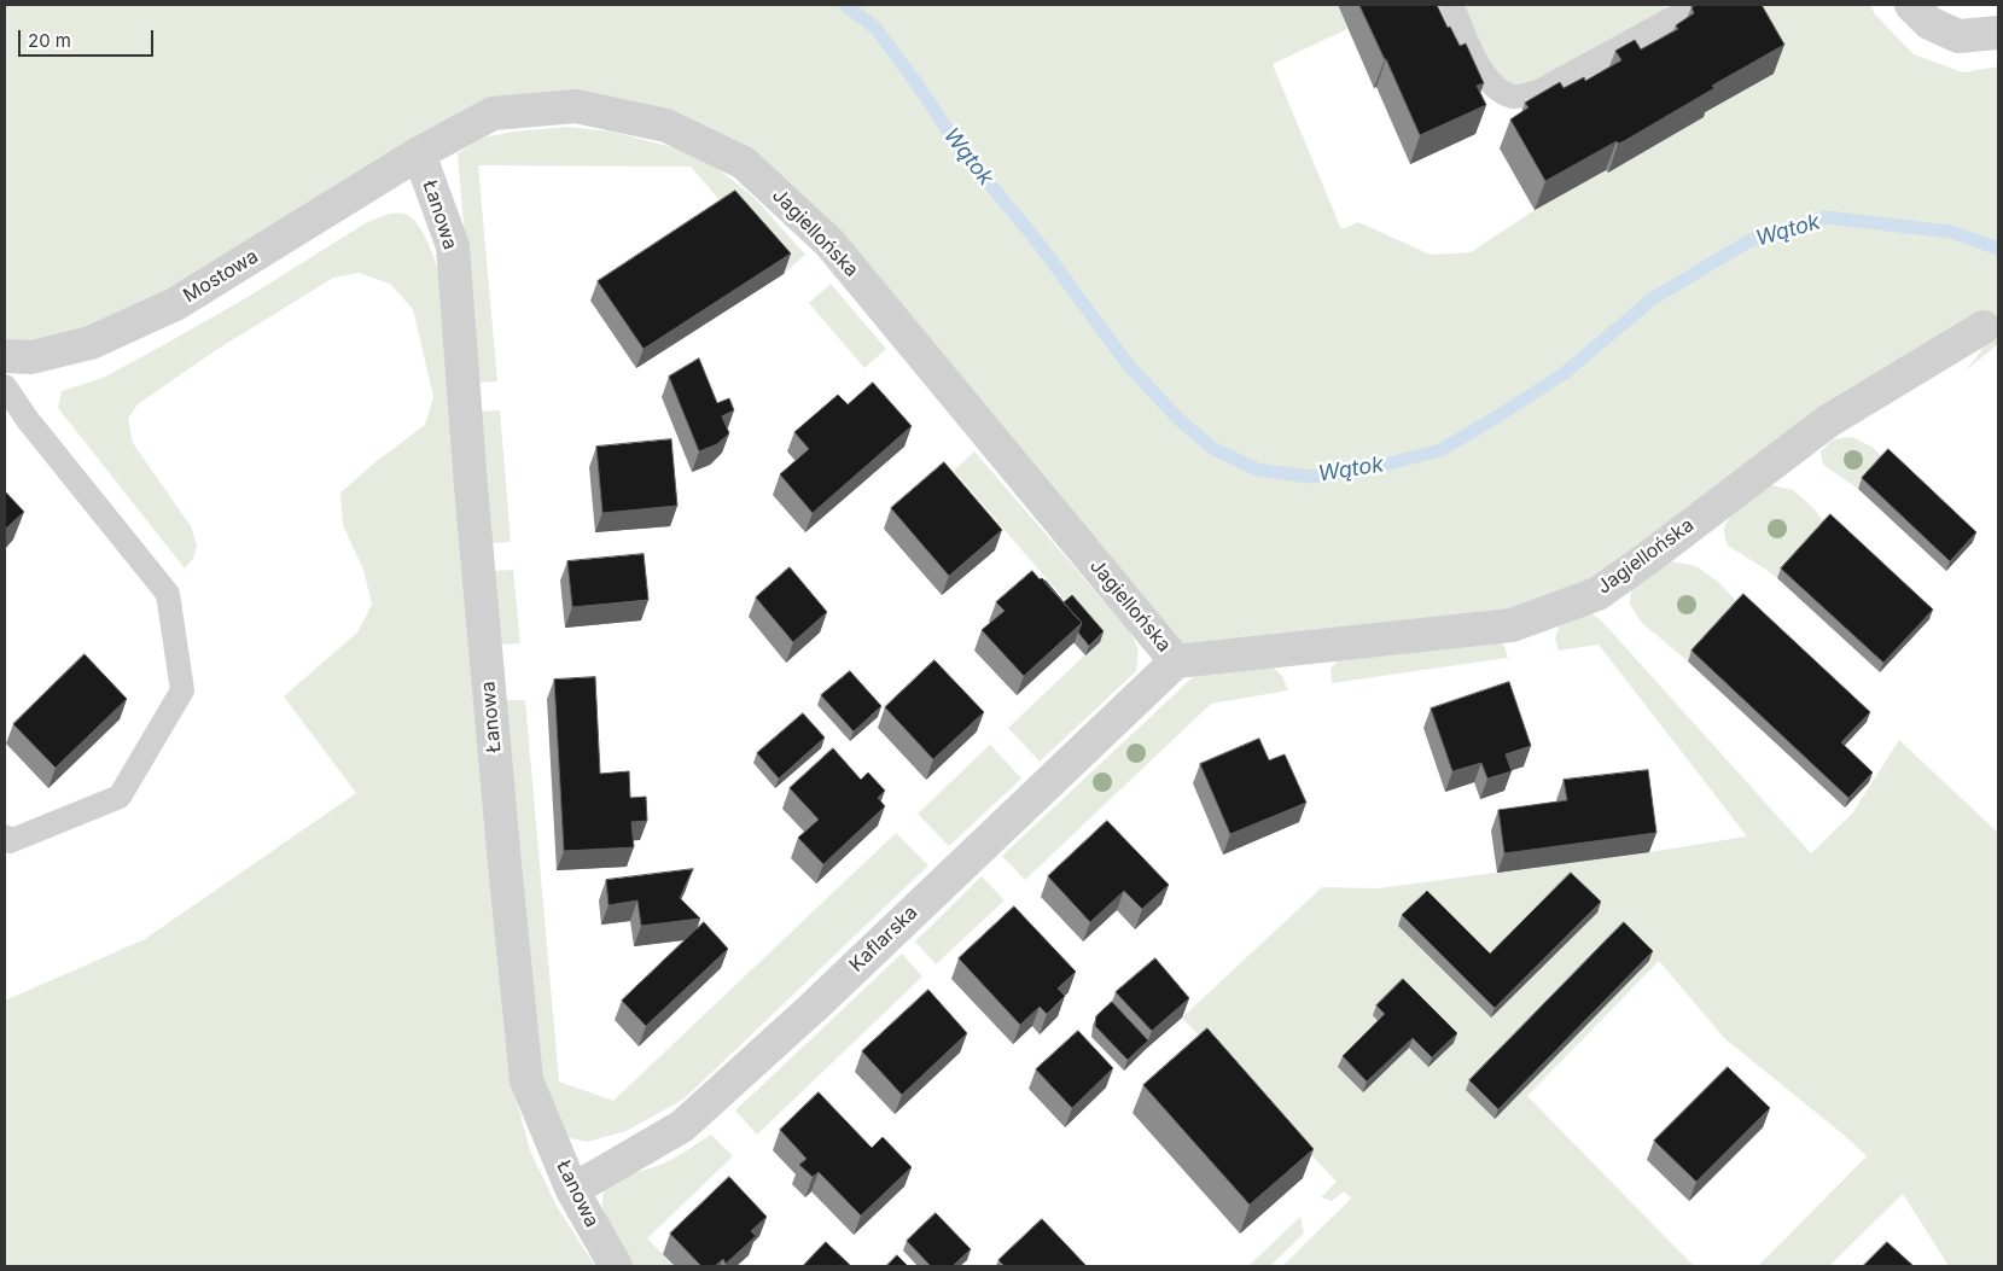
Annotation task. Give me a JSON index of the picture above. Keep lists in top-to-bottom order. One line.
{"streets":{"street":["Łanowa","Jagiellońska","Mostowa","Kaflarska"]},"crossings":[["Łanowa","Jagiellońska"],["Łanowa","Mostowa"],["Łanowa","Kaflarska"],["Jagiellońska","Mostowa"],["Jagiellońska","Kaflarska"]],"water":["Wątok"],"scale_bar":"20 m"}
